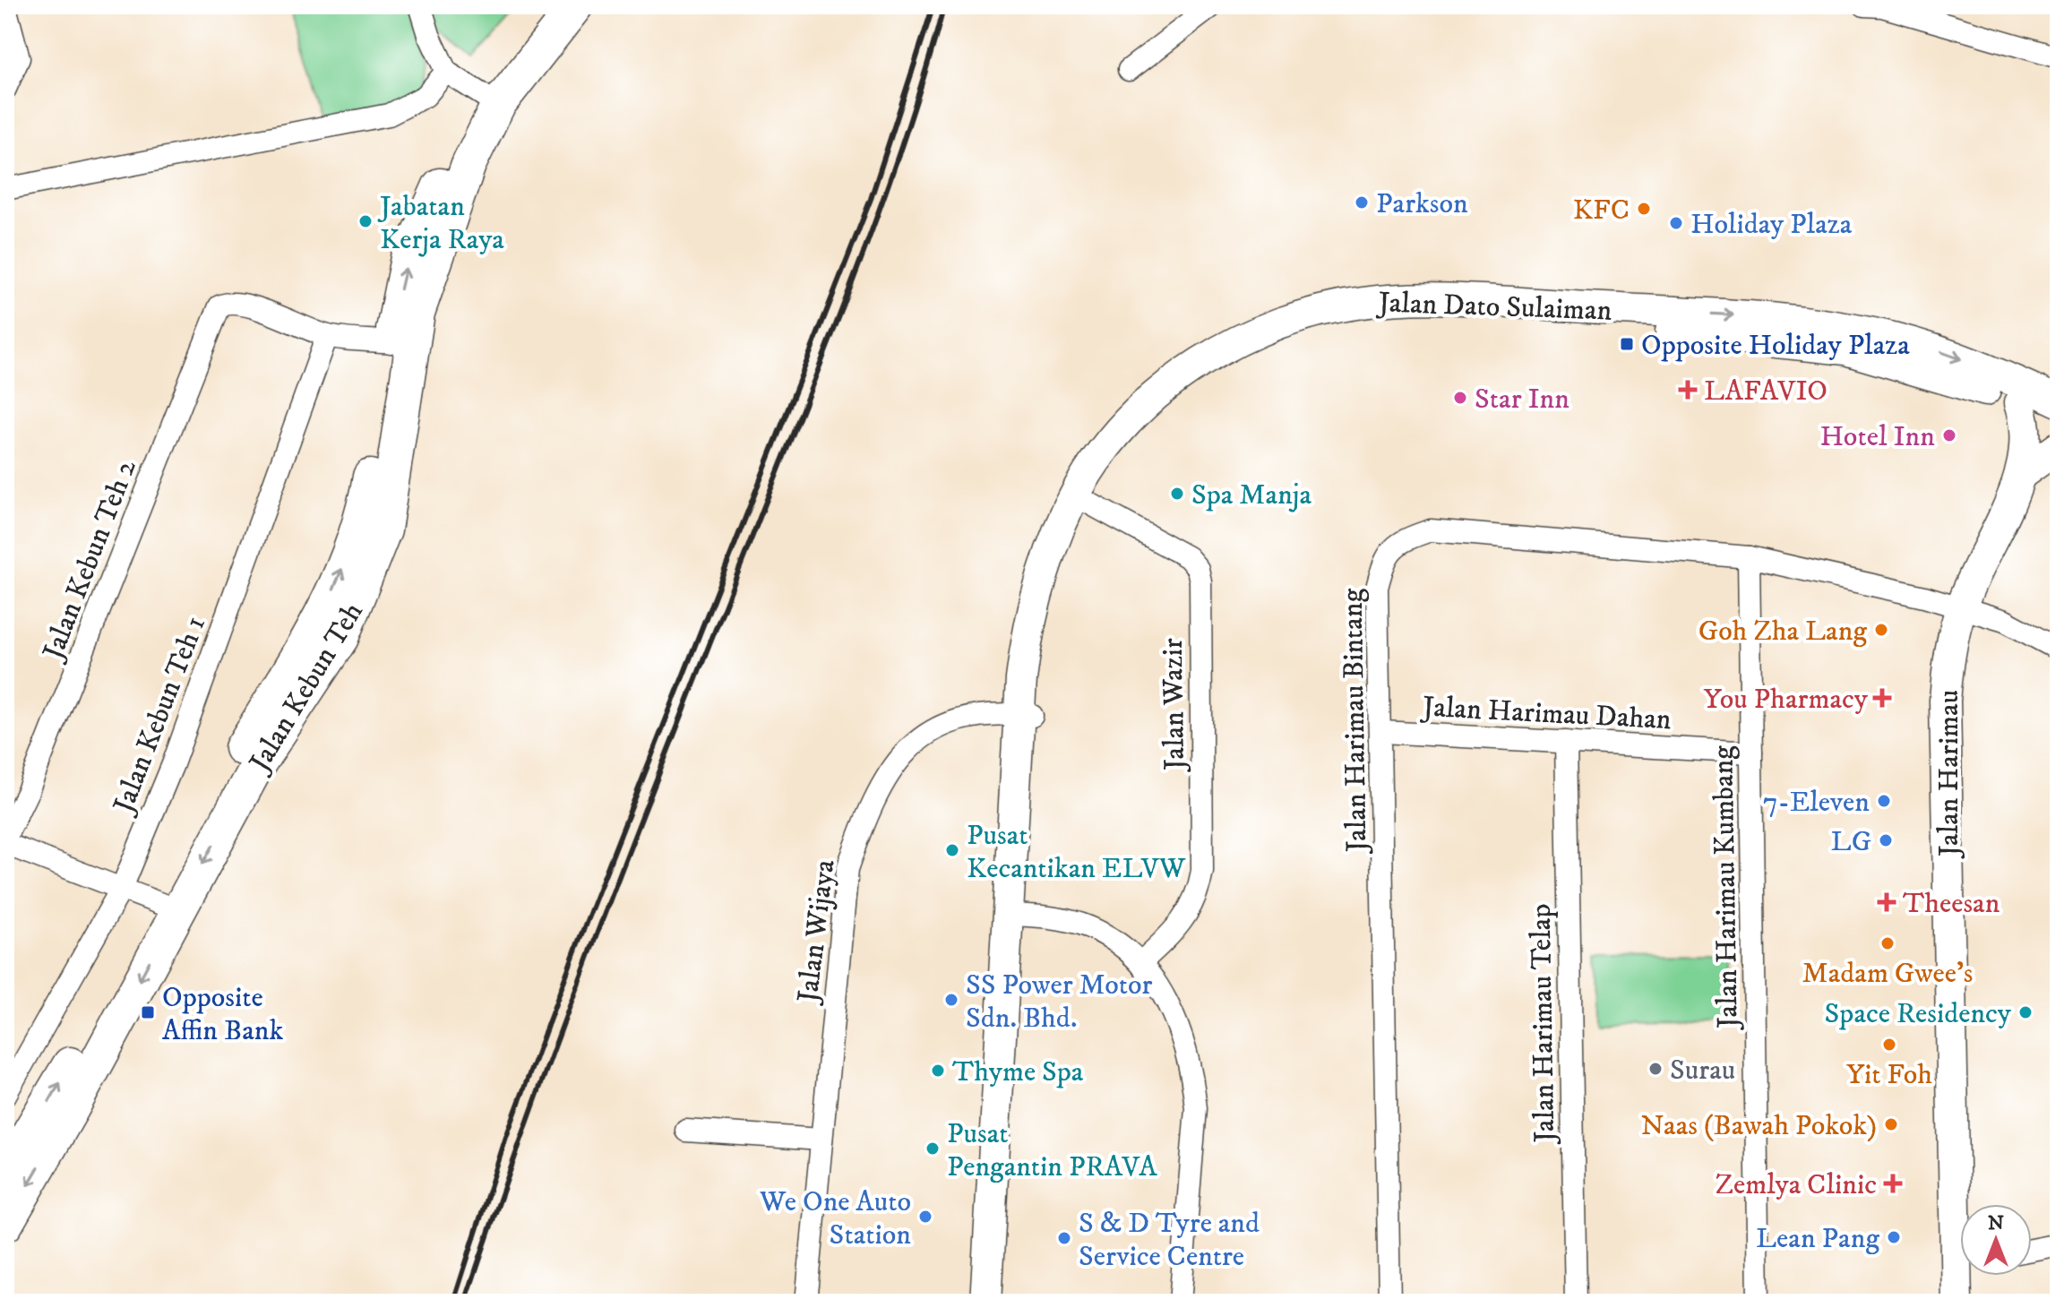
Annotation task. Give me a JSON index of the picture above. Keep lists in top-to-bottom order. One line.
{"streets":{"main road":["Jalan Kebun Teh"],"street":["Jalan Dato Sulaiman","Jalan Kebun Teh 2","Jalan Wazir","Jalan Harimau Dahan","Jalan Kebun Teh 1","Jalan Harimau Bintang","Jalan Harimau","Jalan Harimau Kumbang","Jalan Wijaya","Jalan Harimau Telap"]},"crossings":[["Jalan Dato Sulaiman","Jalan Wazir"],["Jalan Dato Sulaiman","Jalan Harimau"],["Jalan Dato Sulaiman","Jalan Wijaya"],["Jalan Kebun Teh 2","Jalan Kebun Teh 1"],["Jalan Harimau Dahan","Jalan Harimau Bintang"],["Jalan Harimau Dahan","Jalan Harimau Kumbang"],["Jalan Harimau Dahan","Jalan Harimau Telap"],["Jalan Harimau Bintang","Jalan Harimau"],["Jalan Harimau Bintang","Jalan Harimau Kumbang"]],"places":{"other":["Parkson","KFC","Jabatan Kerja Raya","Holiday Plaza","Star Inn","Hotel Inn","Spa Manja","Goh Zha Lang","7-Eleven","LG","Pusat Kecantikan ELVW","Madam Gwee's","SS Power Motor Sdn. Bhd.","Space Residency","Yit Foh","Surau","Thyme Spa","Naas (Bawah Pokok)","Pusat Pengantin PRAVA","We One Auto Station","Lean Pang","S & D Tyre and Service Centre"],"transit":["Opposite Holiday Plaza","Opposite Affin Bank"],"health":["LAFAVIO","You Pharmacy","Theesan","Zemlya Clinic"]},"north":"top"}
